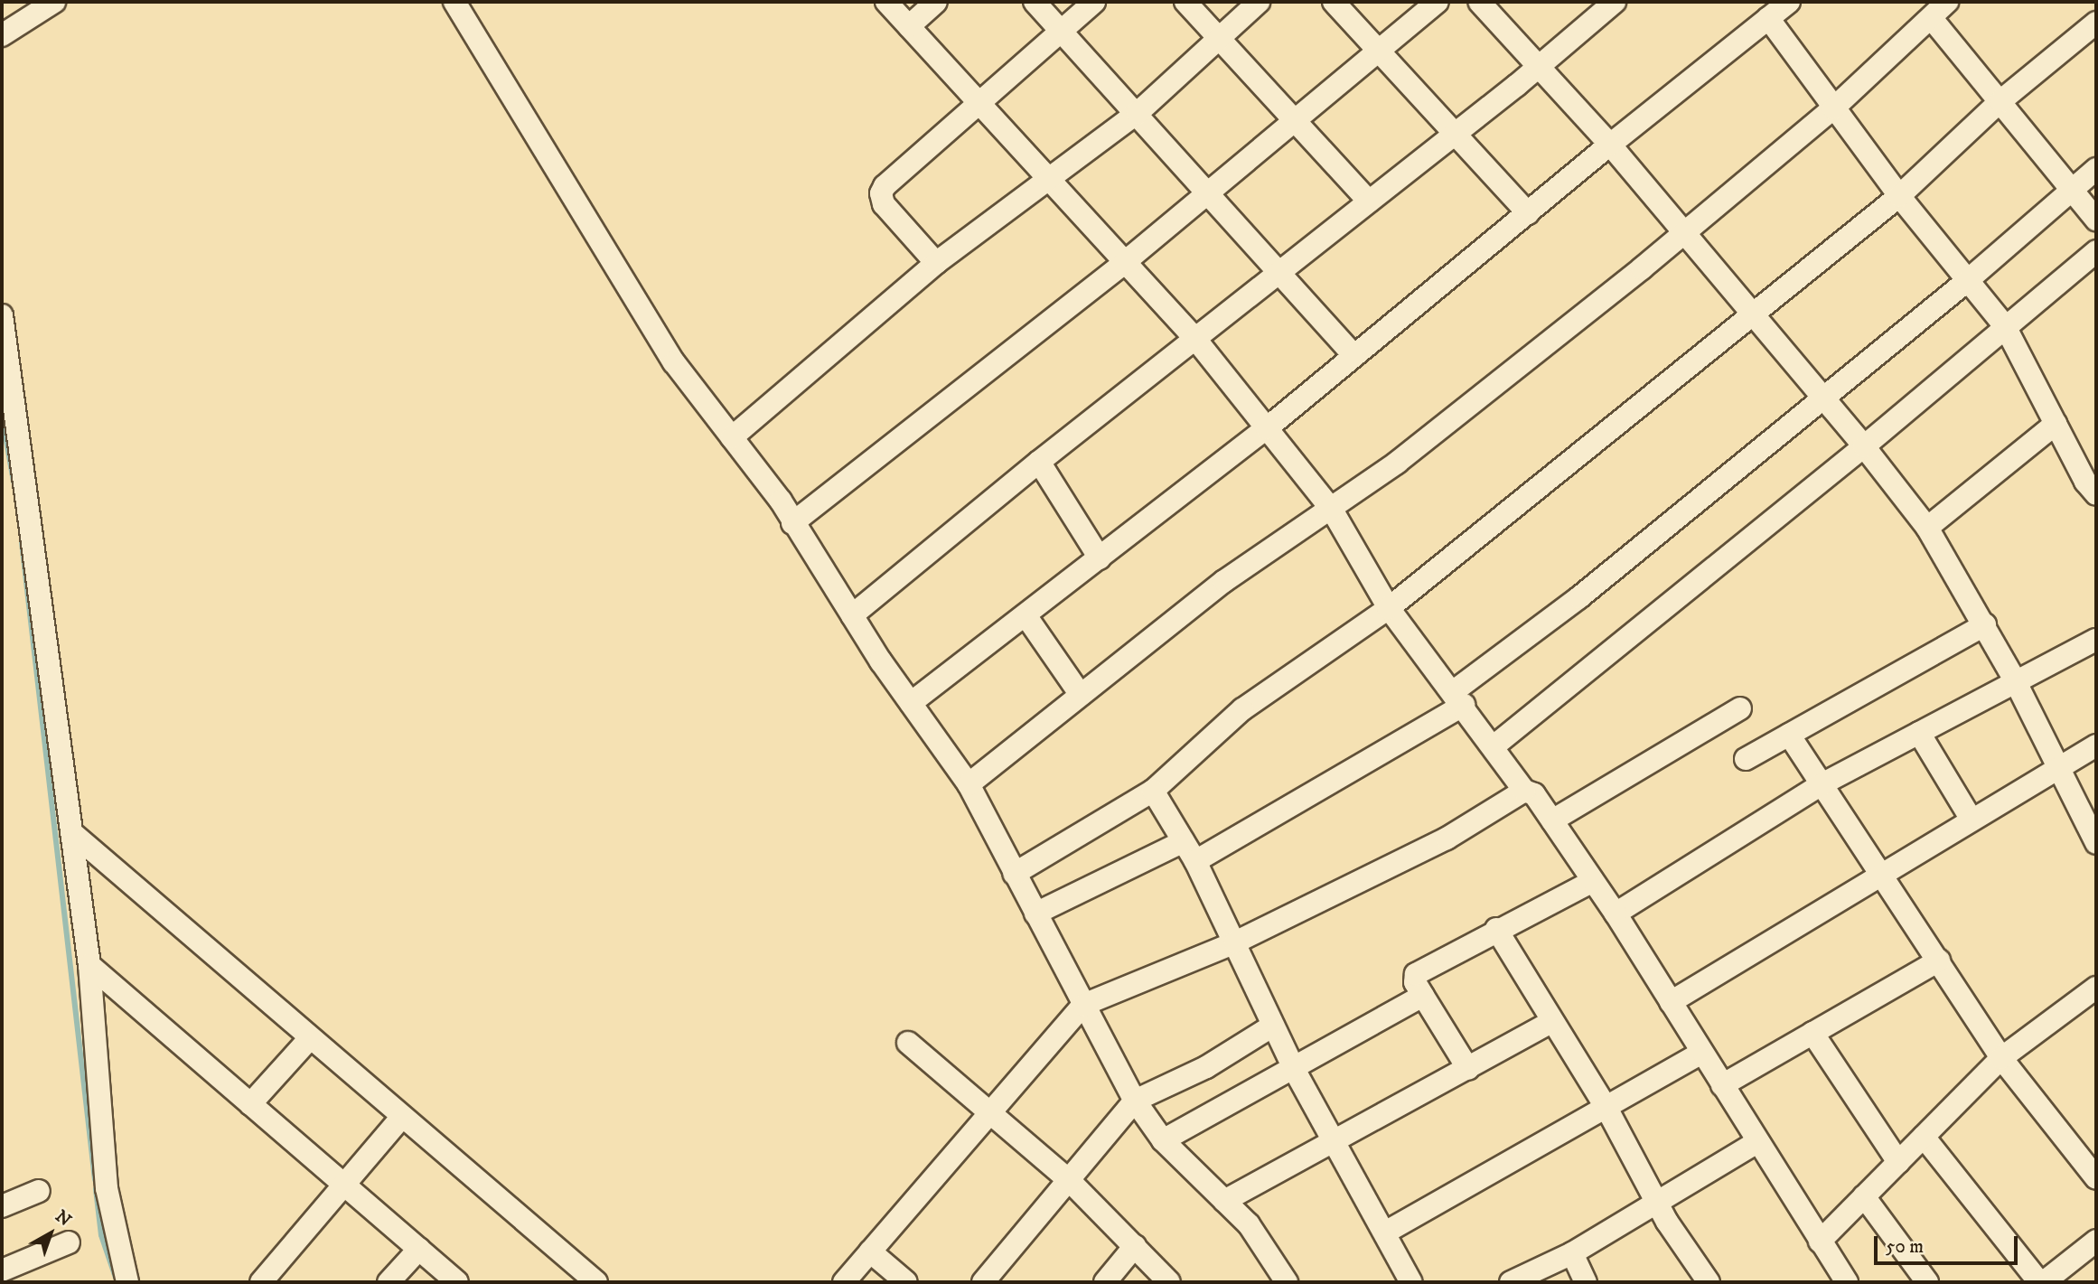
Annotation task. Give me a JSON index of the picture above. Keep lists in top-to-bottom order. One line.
{"scale_bar":"50 m","north":"top right"}
